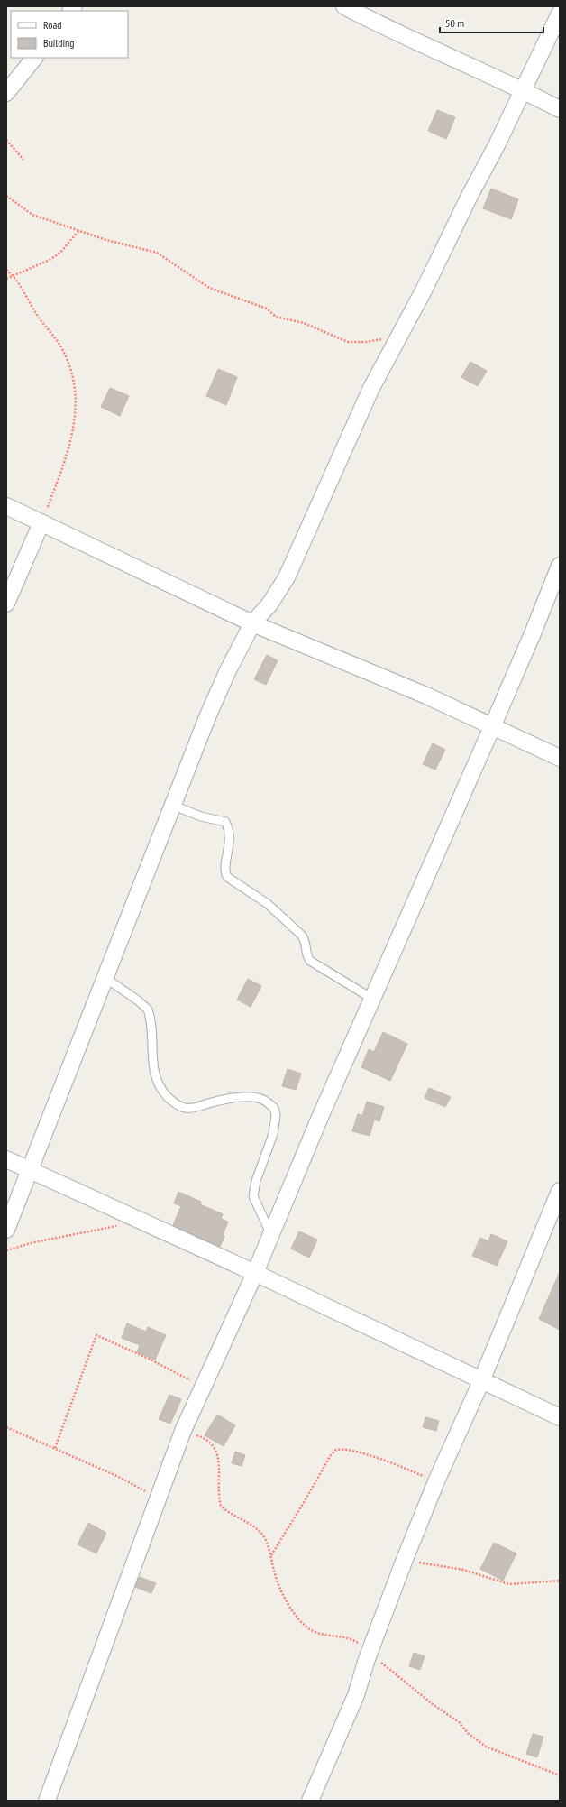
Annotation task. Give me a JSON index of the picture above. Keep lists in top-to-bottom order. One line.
{"legend":["Road","Building"],"scale_bar":"50 m"}
